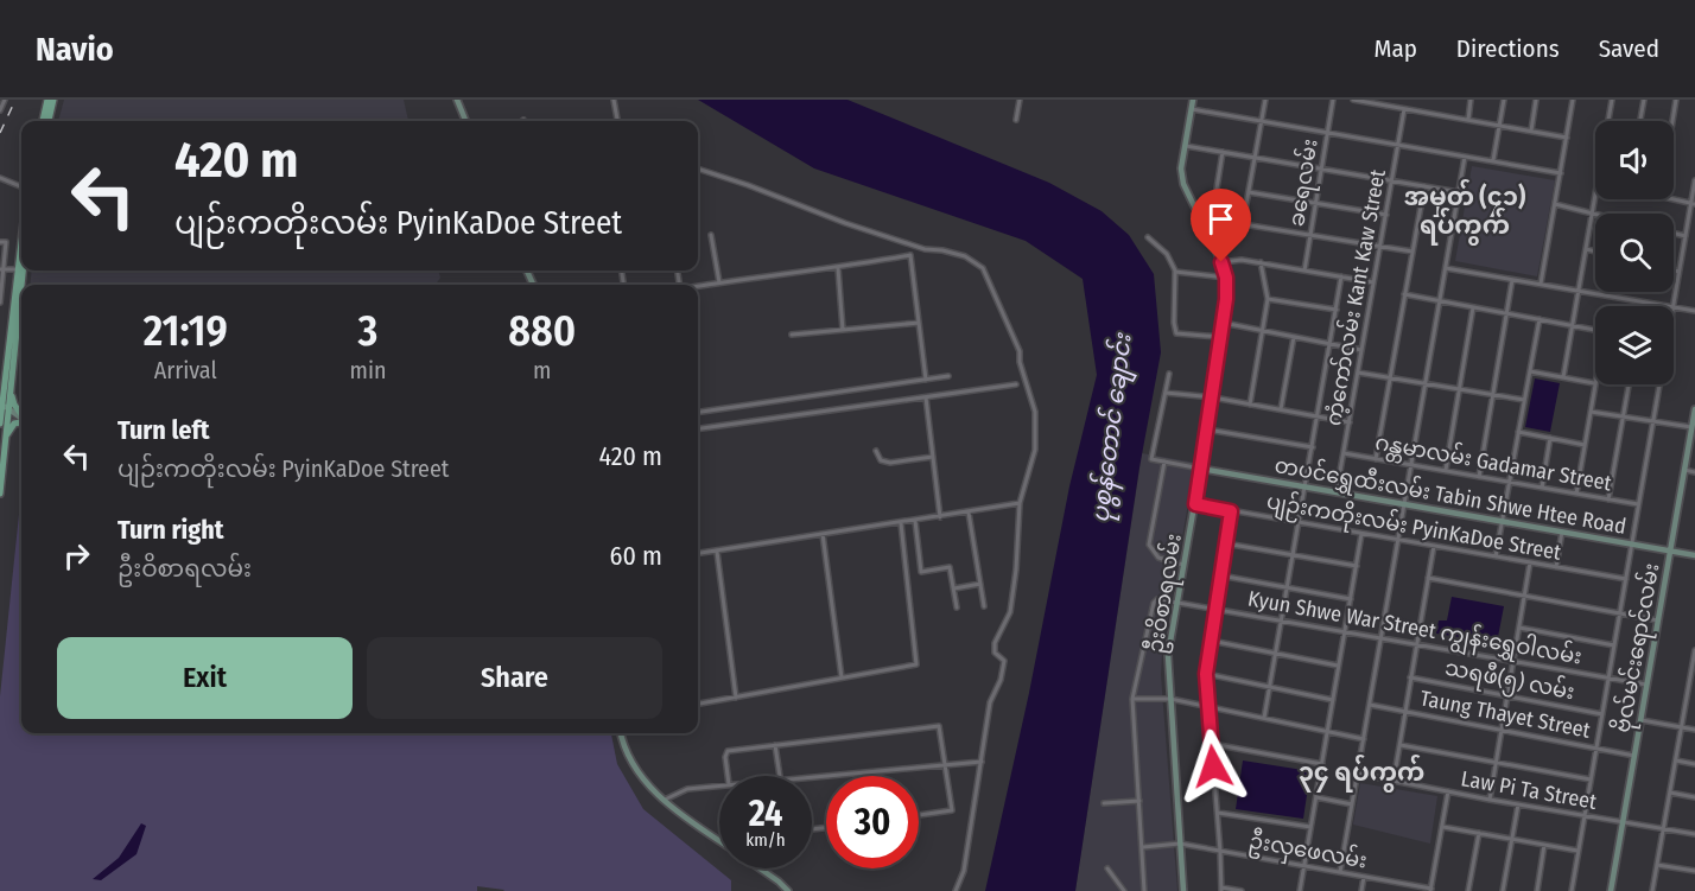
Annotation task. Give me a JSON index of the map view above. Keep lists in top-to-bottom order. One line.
{"streets":{"main road":["တပင်ရွှေထီးလမ်း Tabin Shwe Htee Road","ဦးဝိစာရလမ်း","ဗိုလ်မင်းရောင်လမ်း"],"street":["ခရေလမ်း","ကံ့ကော်လမ်း Kant Kaw Street","ဂန္တမာလမ်း Gadamar Street","ပျဉ်းကတိုးလမ်း PyinKaDoe Street","Kyun Shwe War Street ကျွန်းရွှေဝါလမ်း","သရဖီ(၅) လမ်း","Taung Thayet Street","Law Pi Ta Street","ဦးလှဖေလမ်း"]},"crossings":[["ကံ့ကော်လမ်း Kant Kaw Street","ဂန္တမာလမ်း Gadamar Street"],["ကံ့ကော်လမ်း Kant Kaw Street","တပင်ရွှေထီးလမ်း Tabin Shwe Htee Road"],["တပင်ရွှေထီးလမ်း Tabin Shwe Htee Road","ဦးဝိစာရလမ်း"],["တပင်ရွှေထီးလမ်း Tabin Shwe Htee Road","ဗိုလ်မင်းရောင်လမ်း"],["ပျဉ်းကတိုးလမ်း PyinKaDoe Street","ဦးဝိစာရလမ်း"],["ဦးဝိစာရလမ်း","Kyun Shwe War Street ကျွန်းရွှေဝါလမ်း"],["ဦးဝိစာရလမ်း","ဦးလှဖေလမ်း"],["Kyun Shwe War Street ကျွန်းရွှေဝါလမ်း","ဗိုလ်မင်းရောင်လမ်း"],["ဗိုလ်မင်းရောင်လမ်း","Taung Thayet Street"],["ဗိုလ်မင်းရောင်လမ်း","Law Pi Ta Street"]],"districts":["အမှတ် (၄၁) ရပ်ကွက်","၃၄ ရပ်ကွက်"],"water":["ပုစွန်တောင် ချောင်း"],"page":{"header":"Navio","nav":["Map","Directions","Saved"],"turn":["420 m","ပျဉ်းကတိုးလမ်း PyinKaDoe Street"],"eta":["21:19","Arrival","3","min","880","m"],"list":[{"name":"Turn left","note":"ပျဉ်းကတိုးလမ်း PyinKaDoe Street","value":"420 m"},{"name":"Turn right","note":"ဦးဝိစာရလမ်း","value":"60 m"}],"buttons":["Exit","Share"],"speed":"24 km/h","limit":"30"}}
